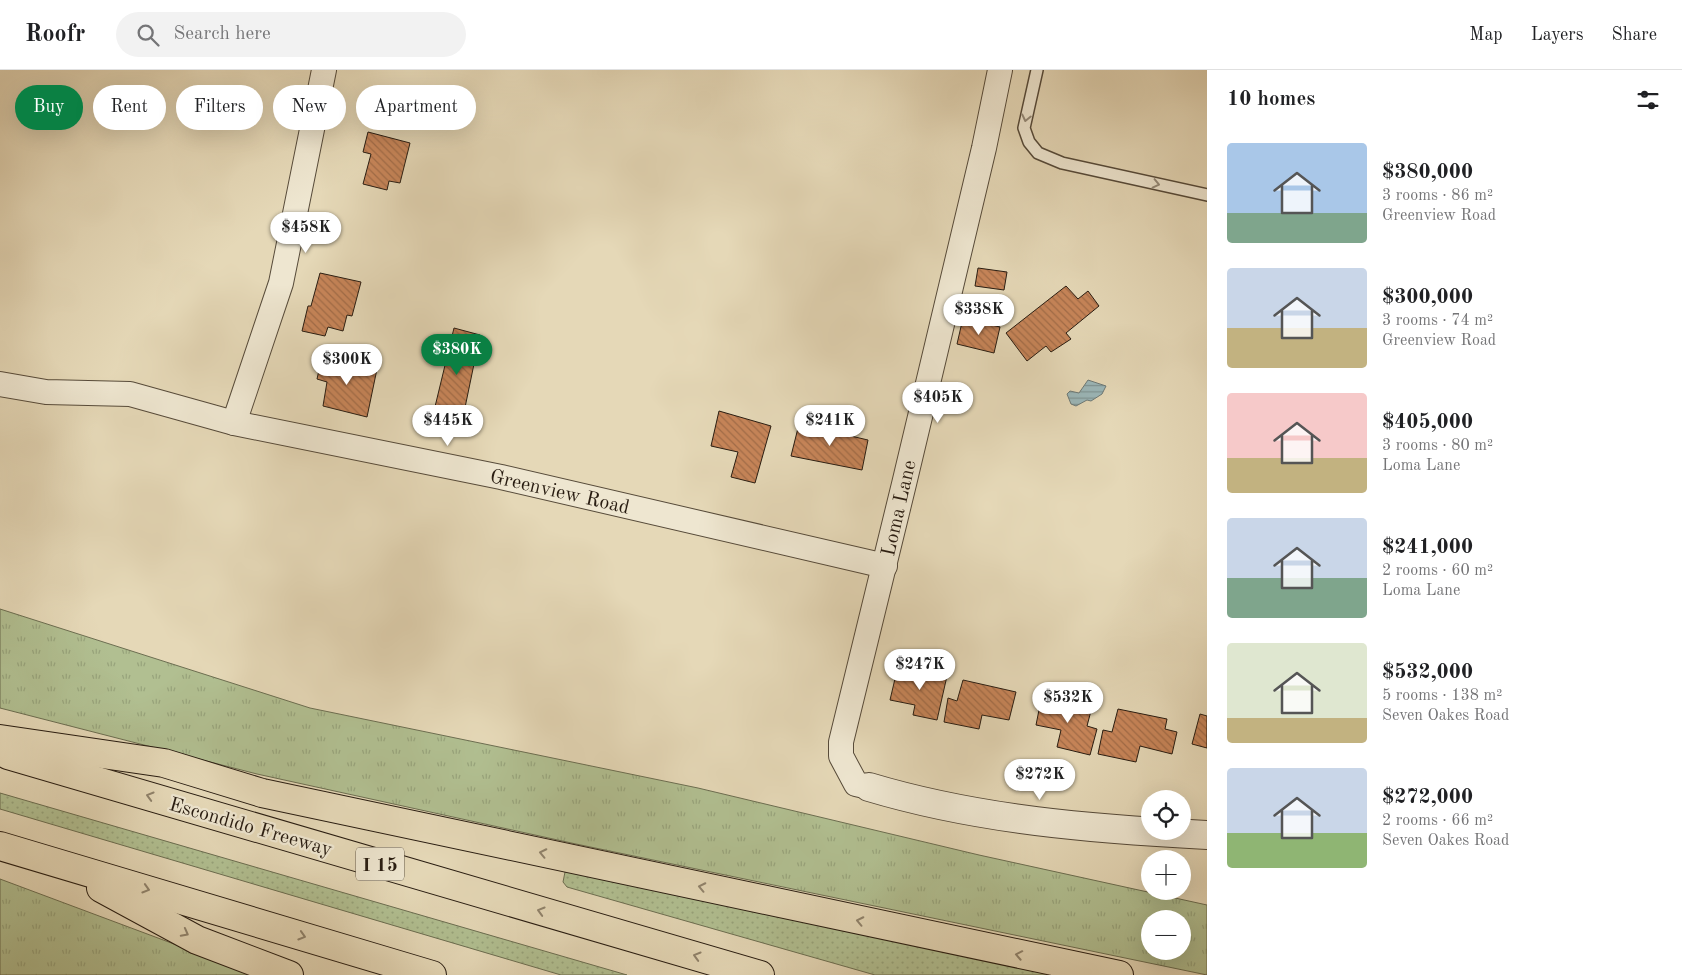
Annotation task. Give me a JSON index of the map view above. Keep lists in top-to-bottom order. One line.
{"streets":{"highway":["Escondido Freeway","I 15"],"street":["Greenview Road","Loma Lane"]},"crossings":[["Greenview Road","Loma Lane"]],"page":{"header":"Roofr","search":"Search here","nav":["Map","Layers","Share"],"heading":"10 homes","chip":["Buy","Rent","Filters","New","Apartment"],"list":[{"name":"$380,000","note":"3 rooms · 86 m² · Greenview Road"},{"name":"$300,000","note":"3 rooms · 74 m² · Greenview Road"},{"name":"$405,000","note":"3 rooms · 80 m² · Loma Lane"},{"name":"$241,000","note":"2 rooms · 60 m² · Loma Lane"},{"name":"$532,000","note":"5 rooms · 138 m² · Seven Oakes Road"},{"name":"$272,000","note":"2 rooms · 66 m² · Seven Oakes Road"}],"price":["$458K","$338K","$380K","$300K","$405K","$445K","$241K","$247K","$532K","$272K"],"map_buttons":["+","−"]}}
